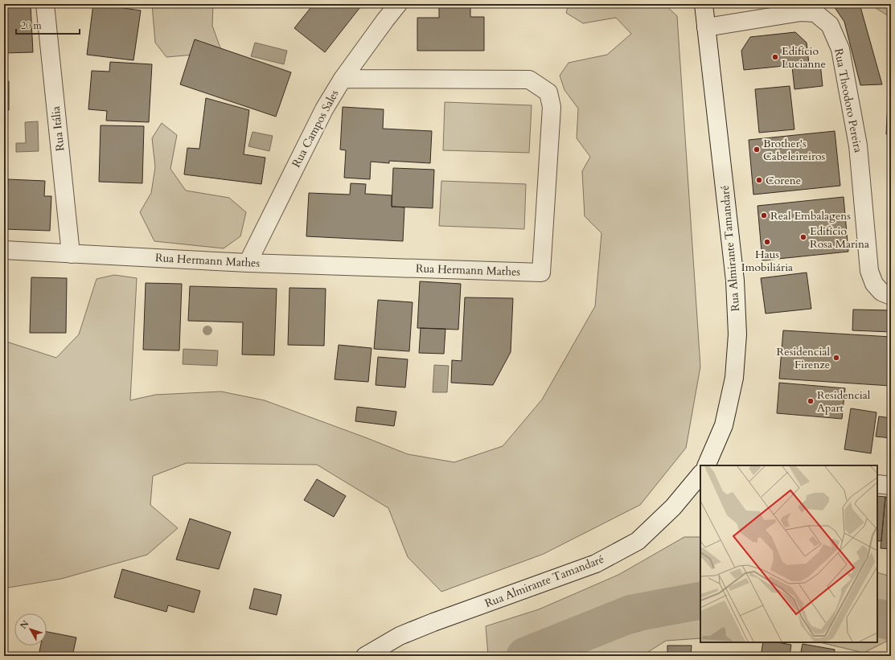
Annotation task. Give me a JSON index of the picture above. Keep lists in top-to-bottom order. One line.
{"streets":{"street":["Rua Theodoro Pereira","Rua Itália","Rua Campos Sales","Rua Almirante Tamandaré","Rua Hermann Mathes"]},"crossings":[["Rua Theodoro Pereira","Rua Almirante Tamandaré"],["Rua Itália","Rua Hermann Mathes"],["Rua Campos Sales","Rua Hermann Mathes"]],"places":["Edifício Lucianne","Brother's Cabeleireiros","Corene","Real Embalagens","Edifício Rosa Marina","Haus Imobiliária","Residencial Firenze","Residencial Apart"],"scale_bar":"20 m","north":"top left"}
